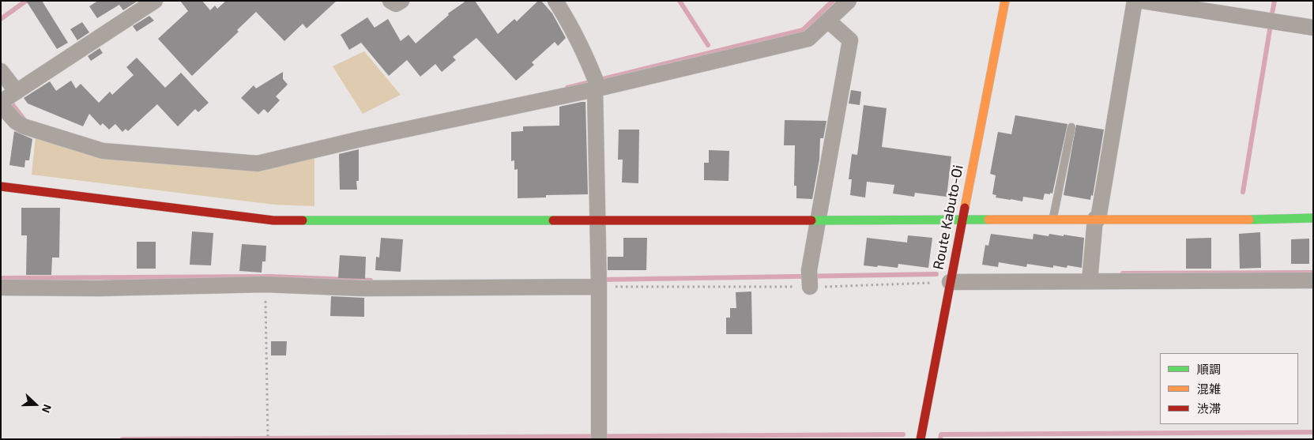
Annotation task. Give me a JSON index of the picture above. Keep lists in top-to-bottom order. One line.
{"streets":{"street":["Route Kabuto-Oi"]},"legend":["順調","混雑","渋滞"],"north":"right"}
